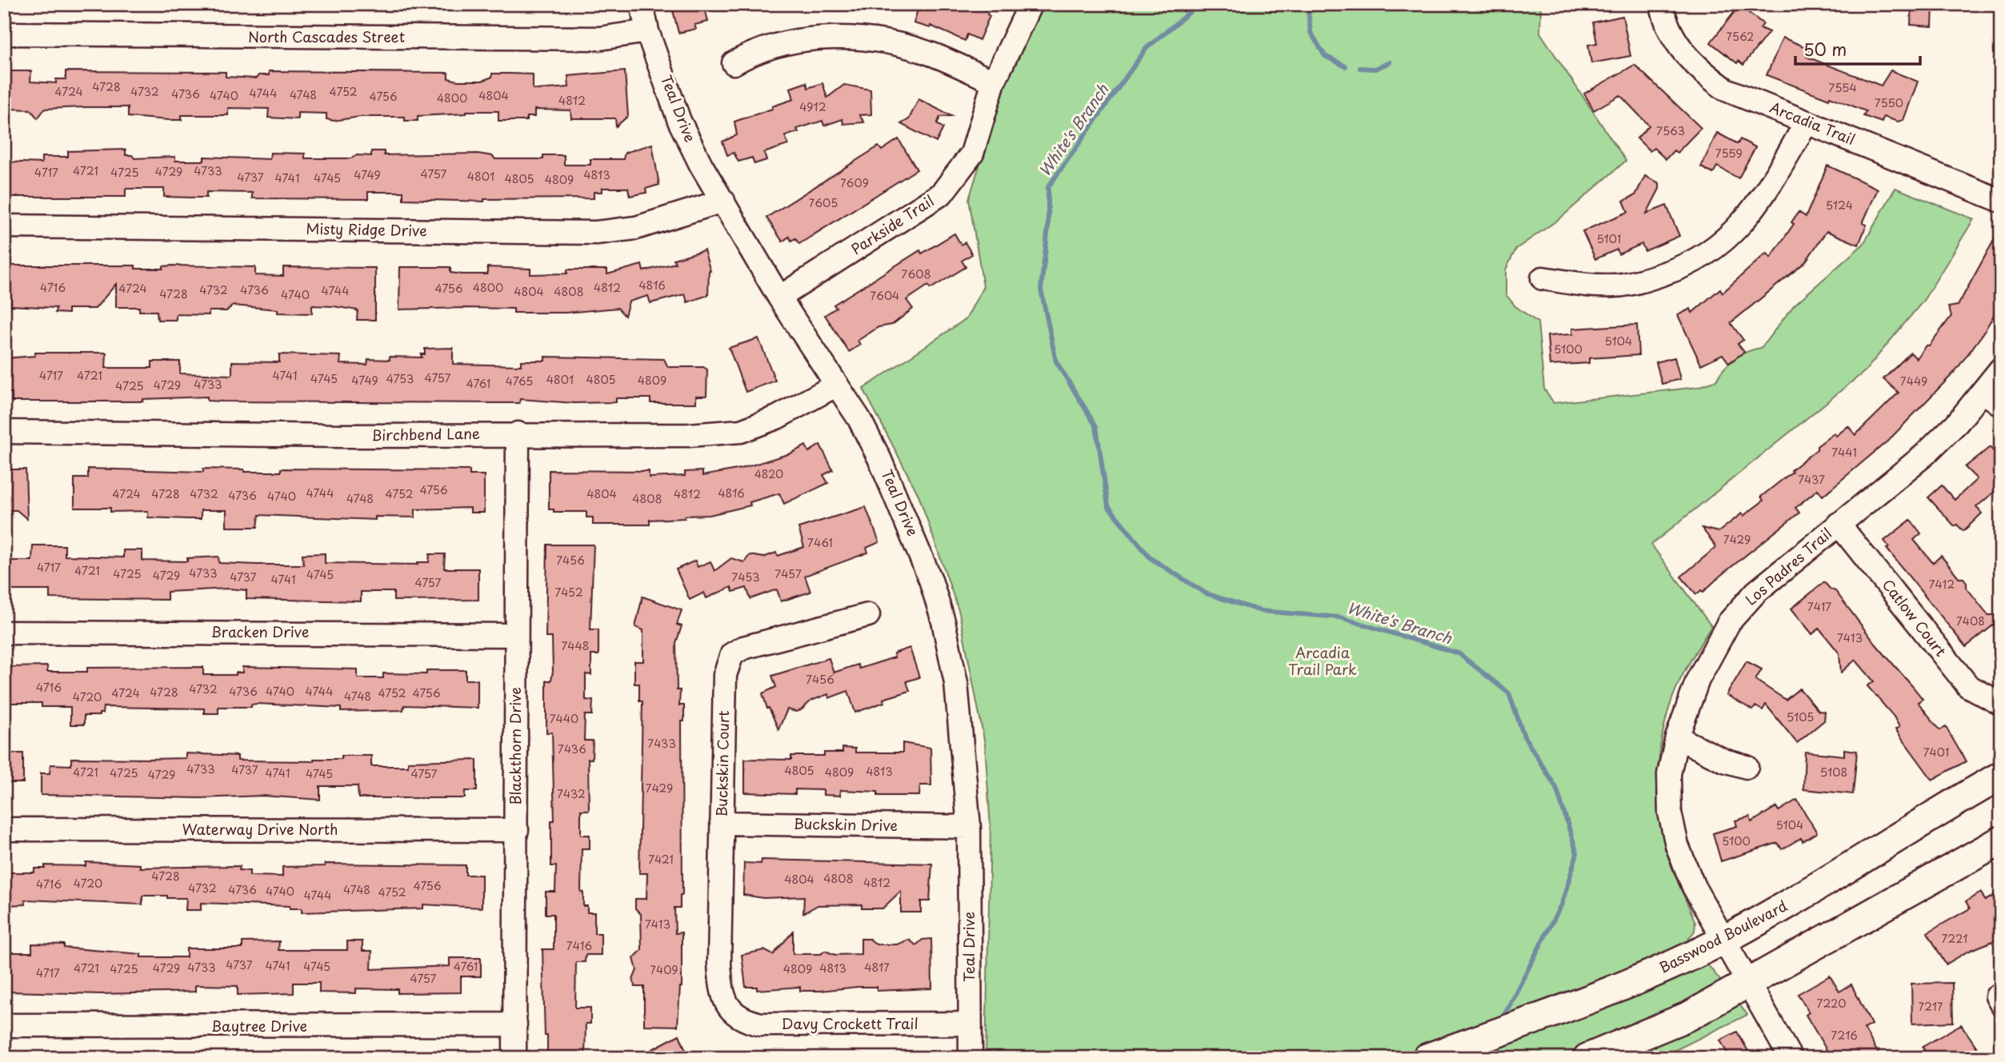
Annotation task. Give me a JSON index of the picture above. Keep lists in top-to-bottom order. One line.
{"streets":{"main road":["Basswood Boulevard"],"street":["North Cascades Street","Teal Drive","Arcadia Trail","Parkside Trail","Misty Ridge Drive","Birchbend Lane","Los Padres Trail","Catlow Court","Bracken Drive","Blackthorn Drive","Buckskin Court","Buckskin Drive","Waterway Drive North","Davy Crockett Trail","Baytree Drive"]},"crossings":[["North Cascades Street","Teal Drive"],["Teal Drive","Parkside Trail"],["Teal Drive","Misty Ridge Drive"],["Teal Drive","Birchbend Lane"],["Teal Drive","Buckskin Drive"],["Teal Drive","Davy Crockett Trail"],["Birchbend Lane","Blackthorn Drive"],["Los Padres Trail","Catlow Court"],["Los Padres Trail","Basswood Boulevard"],["Bracken Drive","Blackthorn Drive"],["Blackthorn Drive","Waterway Drive North"],["Blackthorn Drive","Baytree Drive"],["Buckskin Court","Buckskin Drive"],["Buckskin Court","Davy Crockett Trail"]],"water":["White's Branch"],"parks":["Arcadia Trail Park"],"house_numbers":["7562","4728","7554","4724","4732","4752","4744","4736","4748","4740","4804","4756","4800","4812","7550","4912","7563","7559","4721","4733","4729","4717","4725","4757","4749","4813","4801","4737","4741","4745","4805","4809","7609","7605","5124","5101","7608","4816","4716","4800","4812","4724","4756","4732","4736","4744","4804","4808","4728","4740","7604","5104","5100","4717","4721","4741","4757","4745","4753","4801","4805","4749","4809","4765","7449","4761","4733","4729","4725","7441","4820","7437","4756","4744","4816","4724","4728","4732","4752","4804","4812","4736","4740","4748","4808","7429","7461","7456","4717","4721","4733","4725","7457","4745","4729","4737","7453","4741","4757","7412","7452","7417","7408","7413","7448","7456","4716","4732","4736","4740","4744","4728","4724","4752","4756","4748","4720","5105","7440","7433","7436","7401","4733","4737","4805","4813","4721","4809","5108","4725","4741","4745","4757","4729","7429","7432","5104","5100","7421","4728","4808","4804","4812","4720","4716","4756","4732","4736","4748","4740","4752","4744","7413","7221","7416","4737","4741","4745","4761","4733","4817","4721","4729","4813","4725","4809","7409","4717","4757","7220","7217","7216"],"scale_bar":"50 m"}
